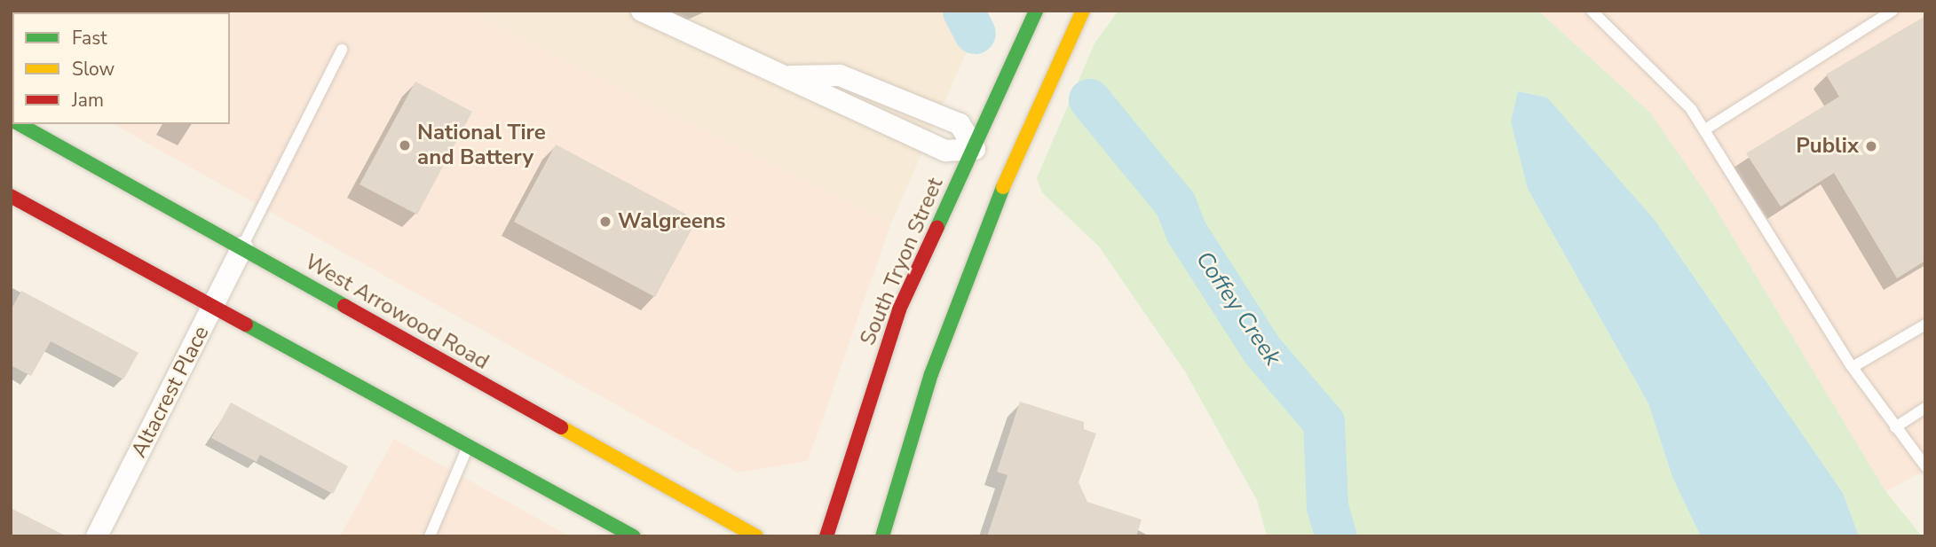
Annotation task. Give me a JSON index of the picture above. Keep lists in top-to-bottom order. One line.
{"streets":{"main road":["South Tryon Street","West Arrowood Road"],"street":["Altacrest Place"]},"crossings":[["West Arrowood Road","Altacrest Place"]],"water":["Coffey Creek"],"places":["National Tire and Battery","Publix","Walgreens"],"legend":["Fast","Slow","Jam"]}
